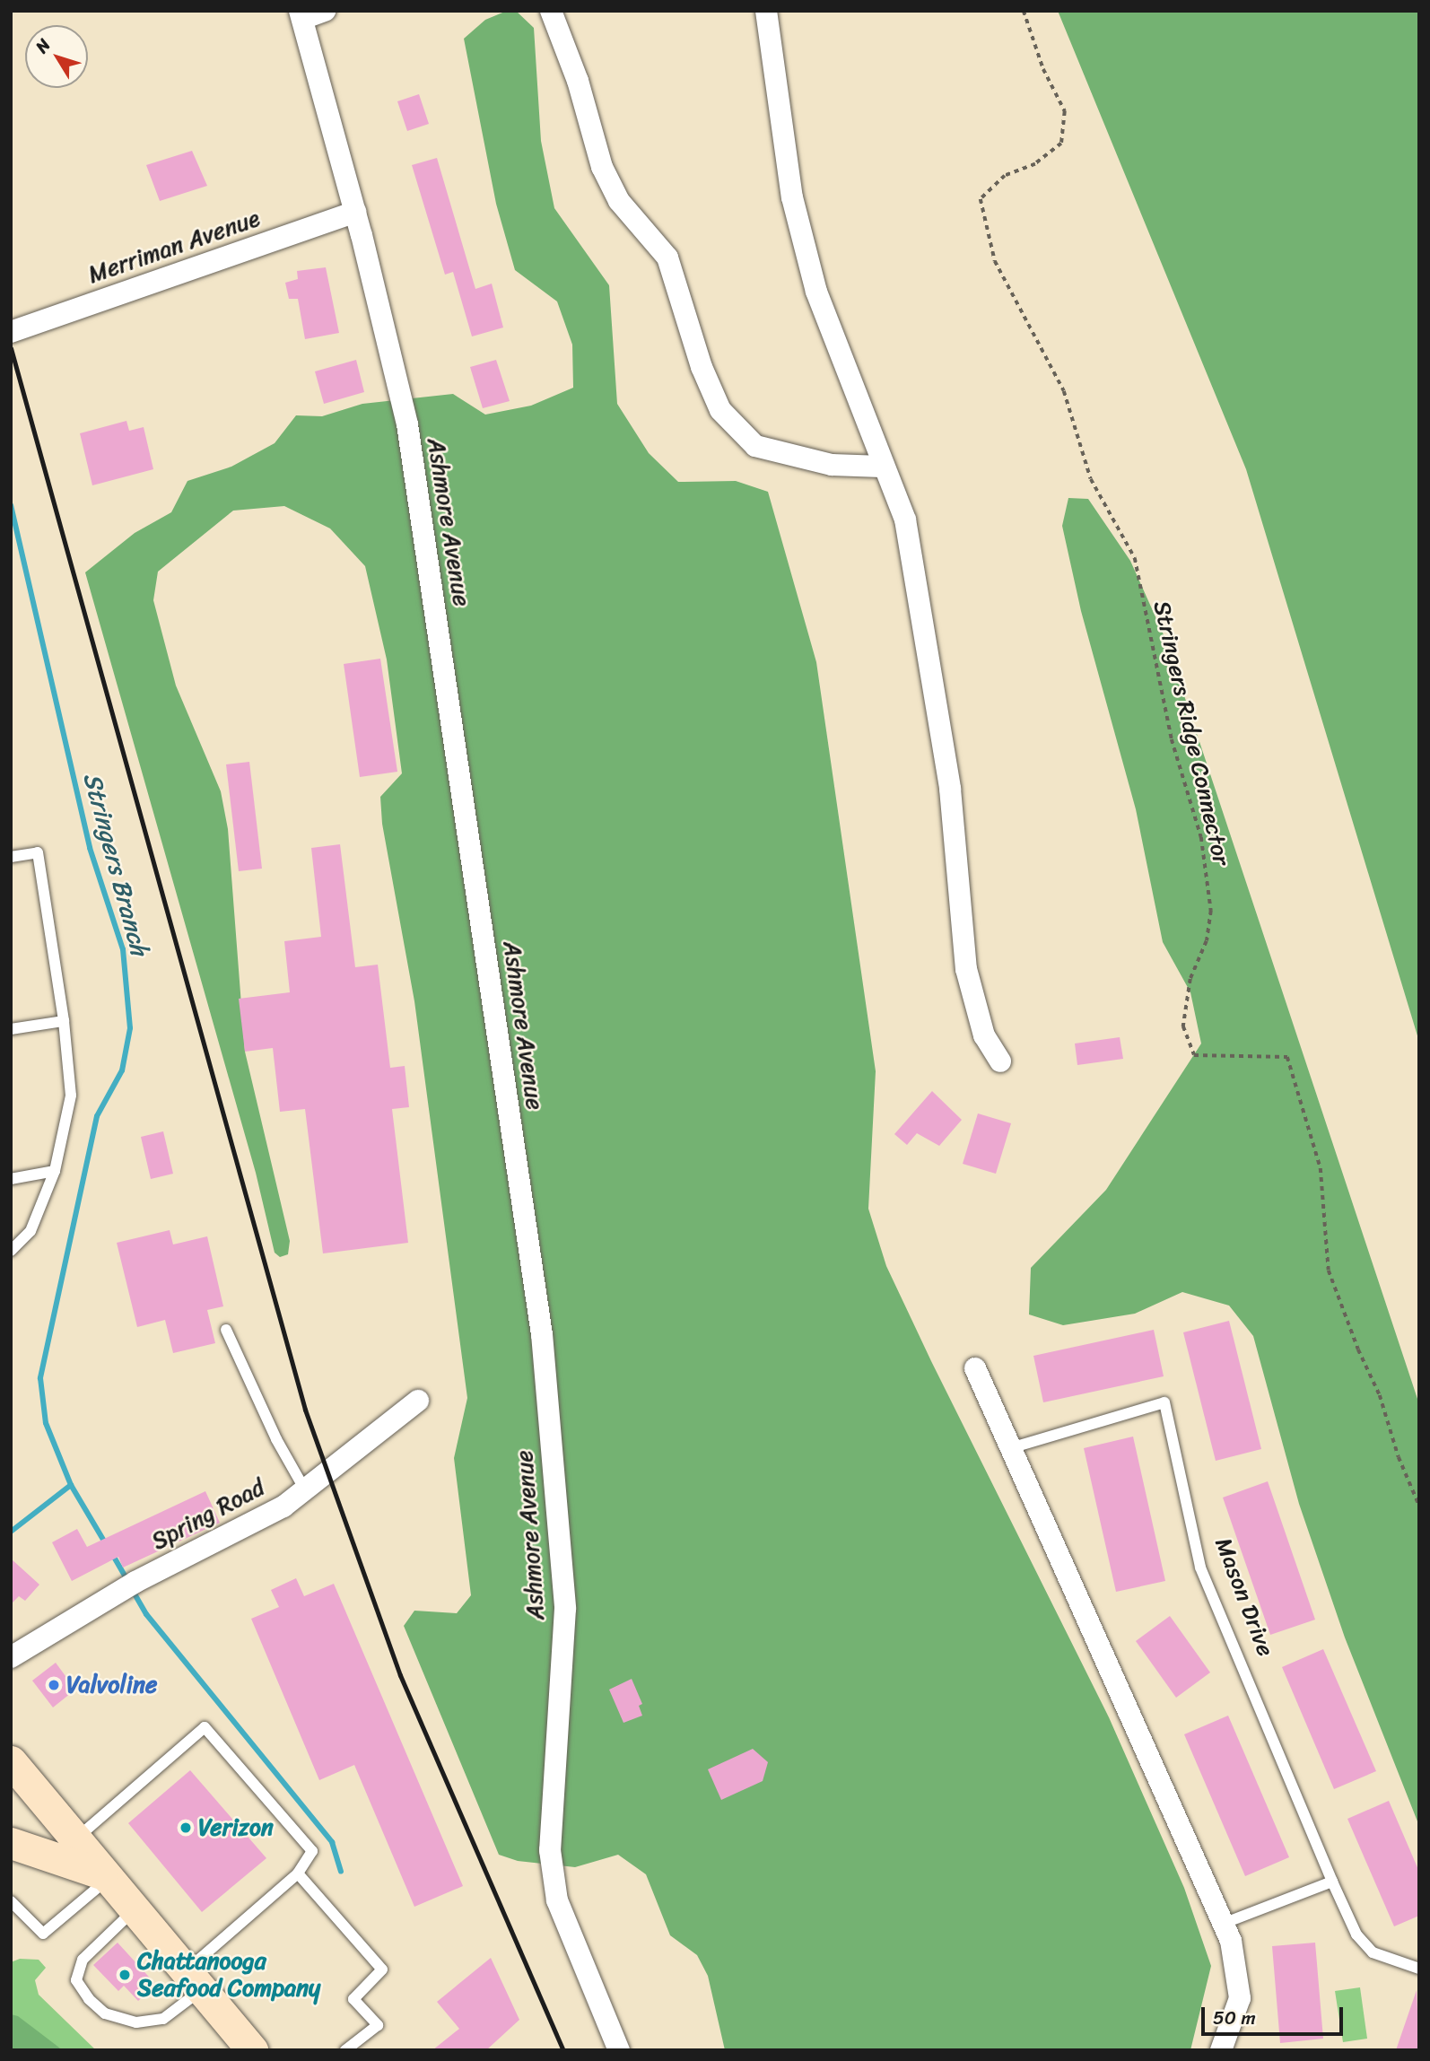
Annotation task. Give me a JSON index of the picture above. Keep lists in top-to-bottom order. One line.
{"streets":{"street":["Merriman Avenue","Ashmore Avenue","Spring Road"],"lane":["Mason Drive"],"path":["Stringers Ridge Connector"]},"crossings":[["Merriman Avenue","Ashmore Avenue"]],"water":["Stringers Branch"],"places":["Valvoline","Verizon","Chattanooga Seafood Company"],"scale_bar":"50 m","north":"top left"}
